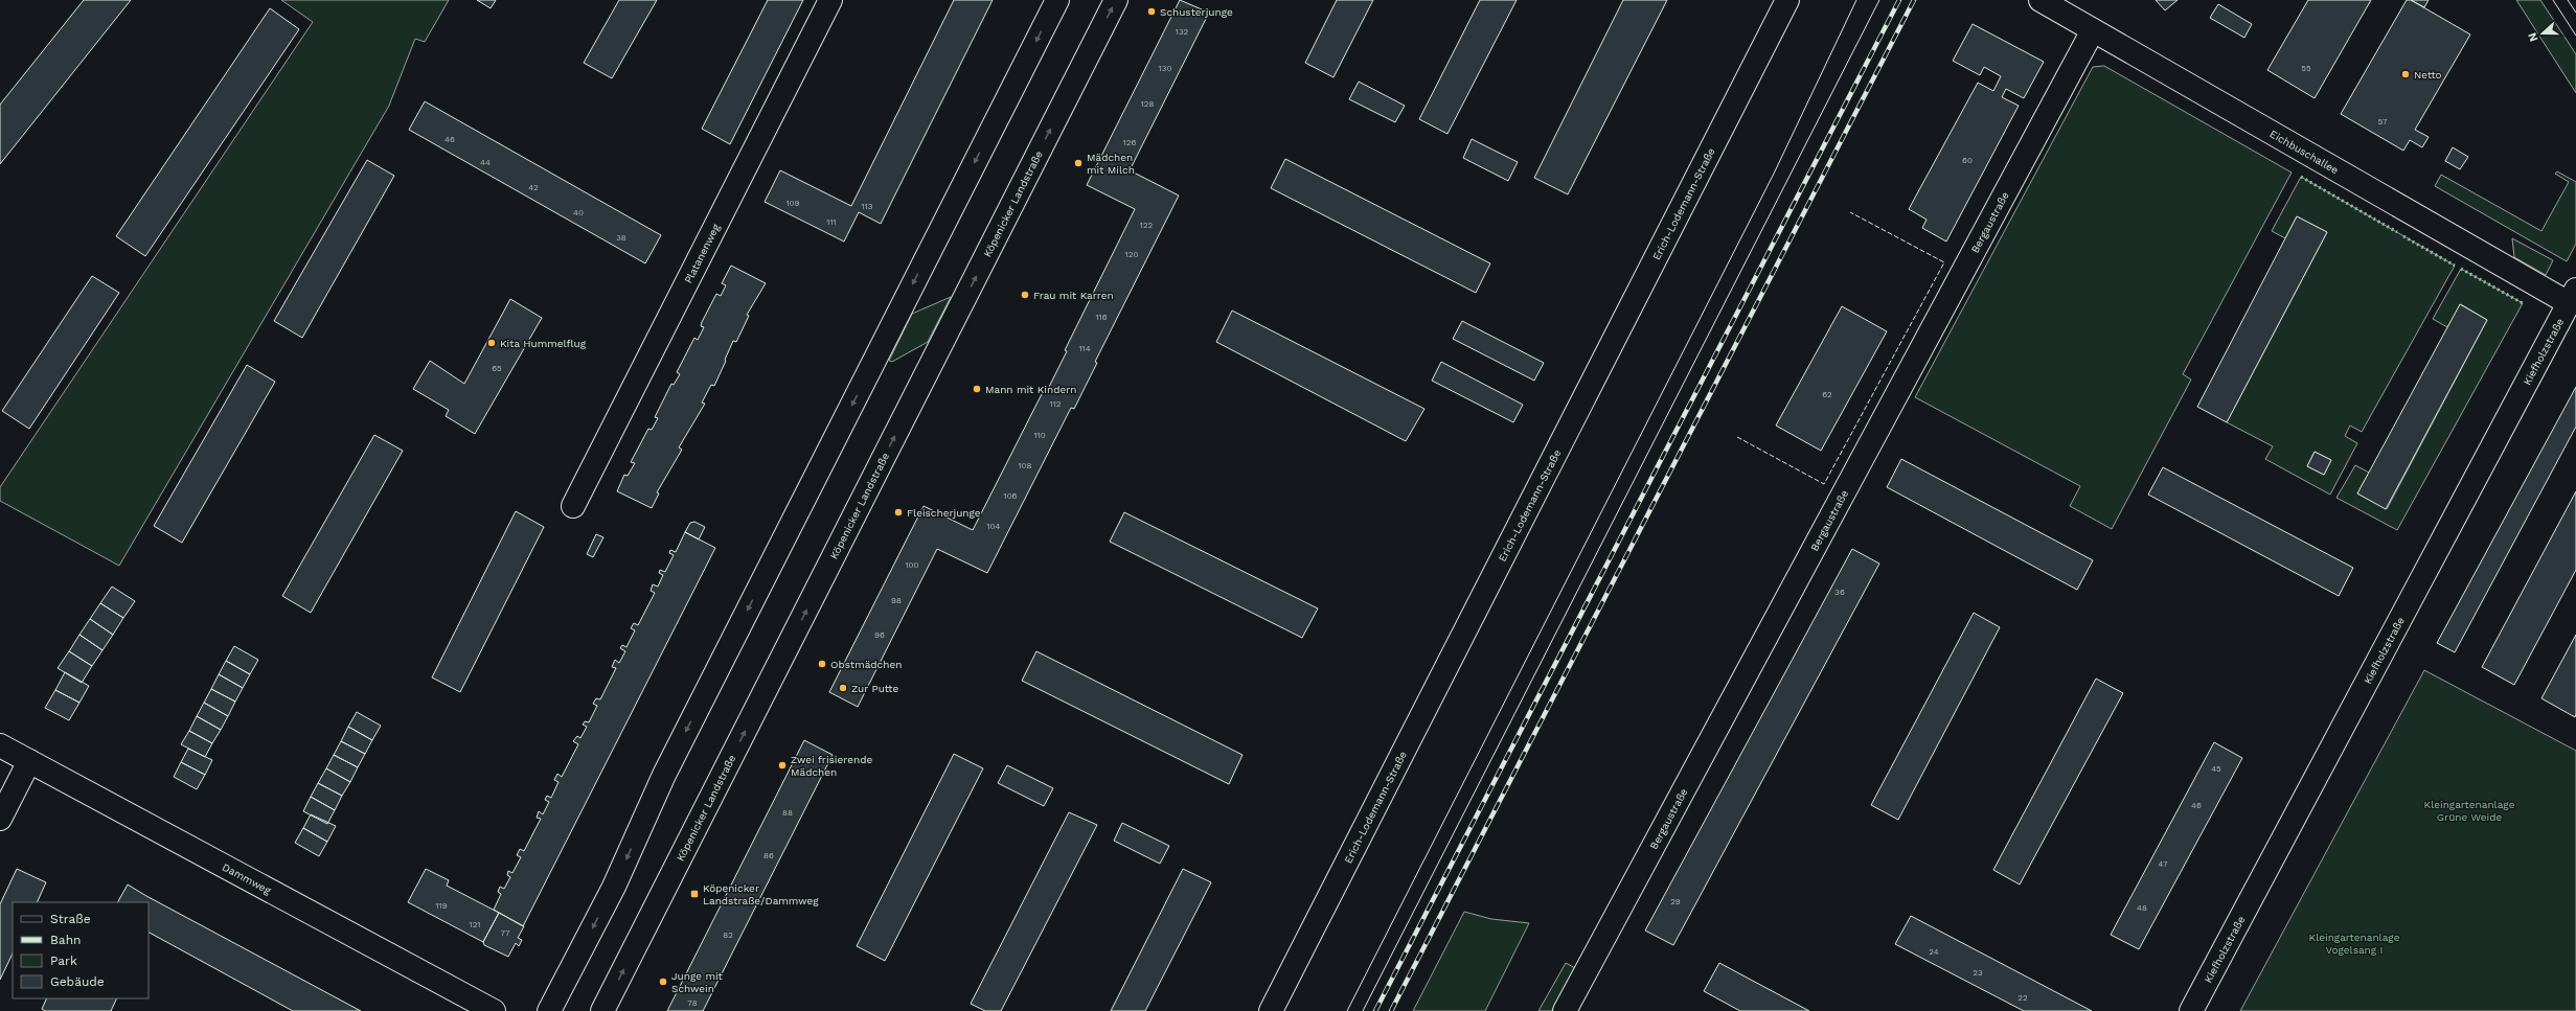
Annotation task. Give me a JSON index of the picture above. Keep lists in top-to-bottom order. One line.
{"streets":{"street":["Eichbuschallee","Köpenicker Landstraße","Erich-Lodemann-Straße","Bergaustraße","Platanenweg","Kiefholzstraße","Dammweg"]},"crossings":[["Eichbuschallee","Bergaustraße"],["Eichbuschallee","Kiefholzstraße"]],"parks":["Kleingartenanlage Grüne Weide","Kleingartenanlage Vogelsang I"],"places":{"other":["Schusterjunge","Netto","Mädchen mit Milch","Frau mit Karren","Kita Hummelflug","Mann mit Kindern","Fleischerjunge","Obstmädchen","Zur Putte","Zwei frisierende Mädchen","Junge mit Schwein"],"transit":["Köpenicker Landstraße/Dammweg"]},"house_numbers":["132","130","55","128","57","46","126","60","44","42","109","113","40","111","122","38","120","116","114","65","62","112","110","108","106","104","100","36","98","96","45","46","88","86","47","29","119","48","121","77","82","24","23","22","78"],"legend":["Straße","Bahn","Park","Gebäude"],"north":"left"}
